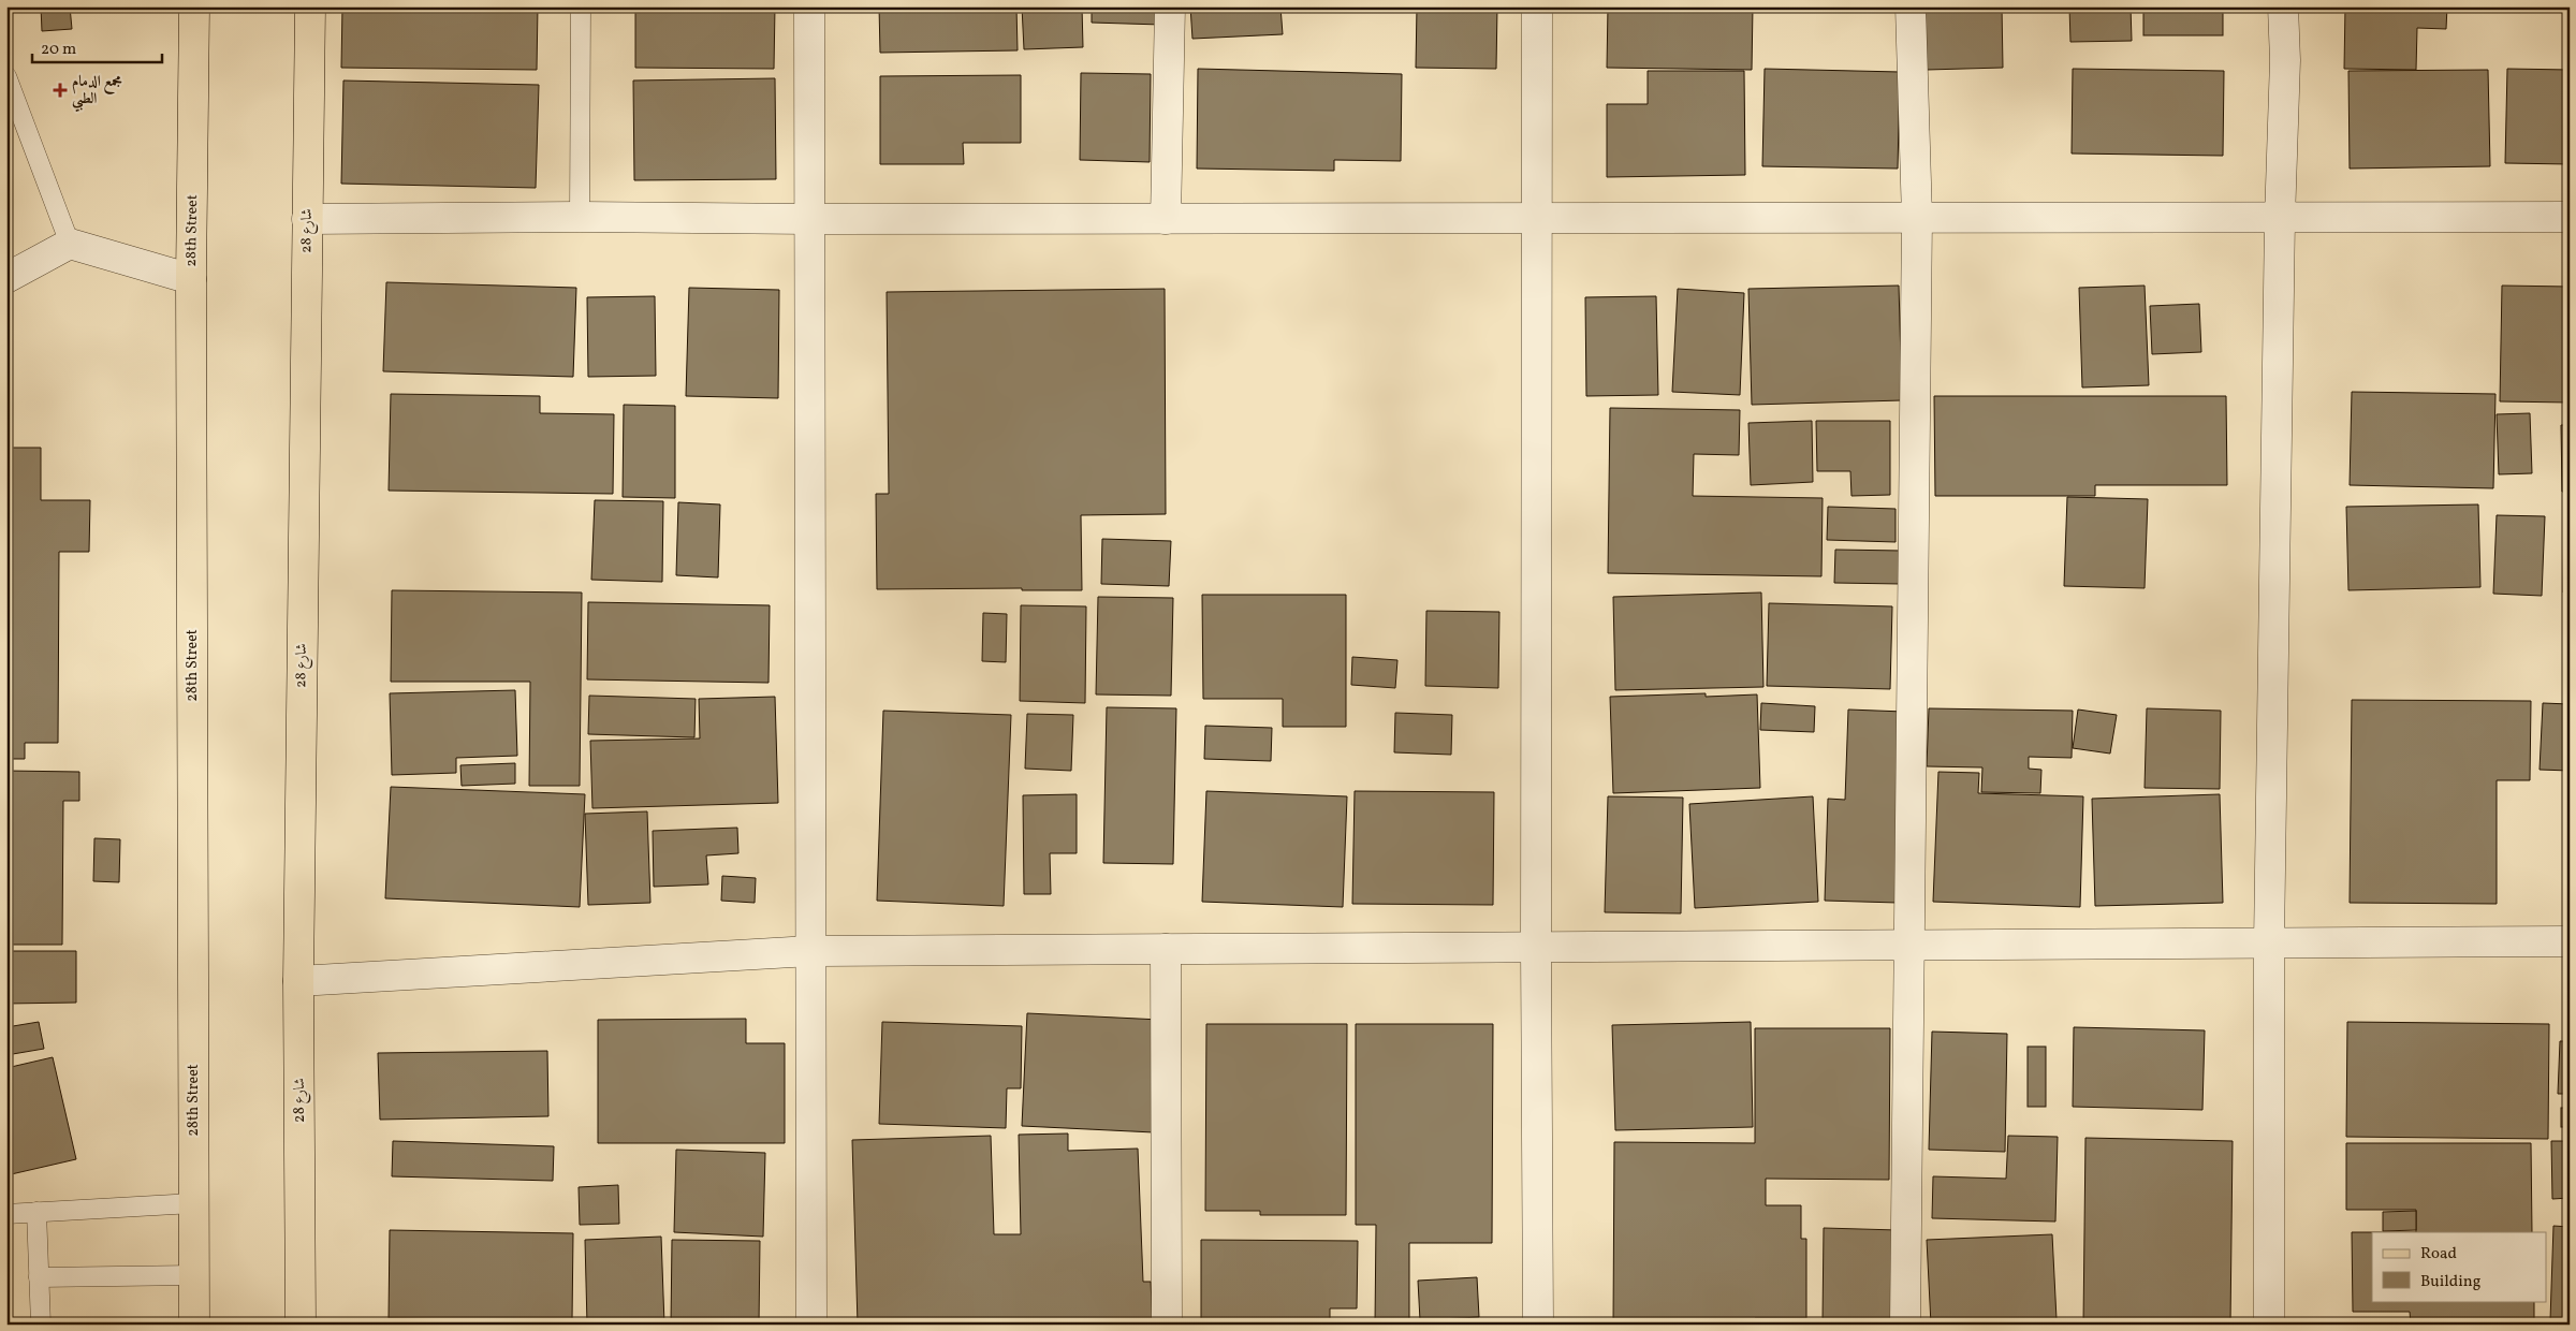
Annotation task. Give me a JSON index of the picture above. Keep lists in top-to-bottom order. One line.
{"streets":{"main road":["28th Street","شارع 28"]},"places":{"health":["مجمع الدمام الطبي"]},"legend":["Road","Building"],"scale_bar":"20 m"}
